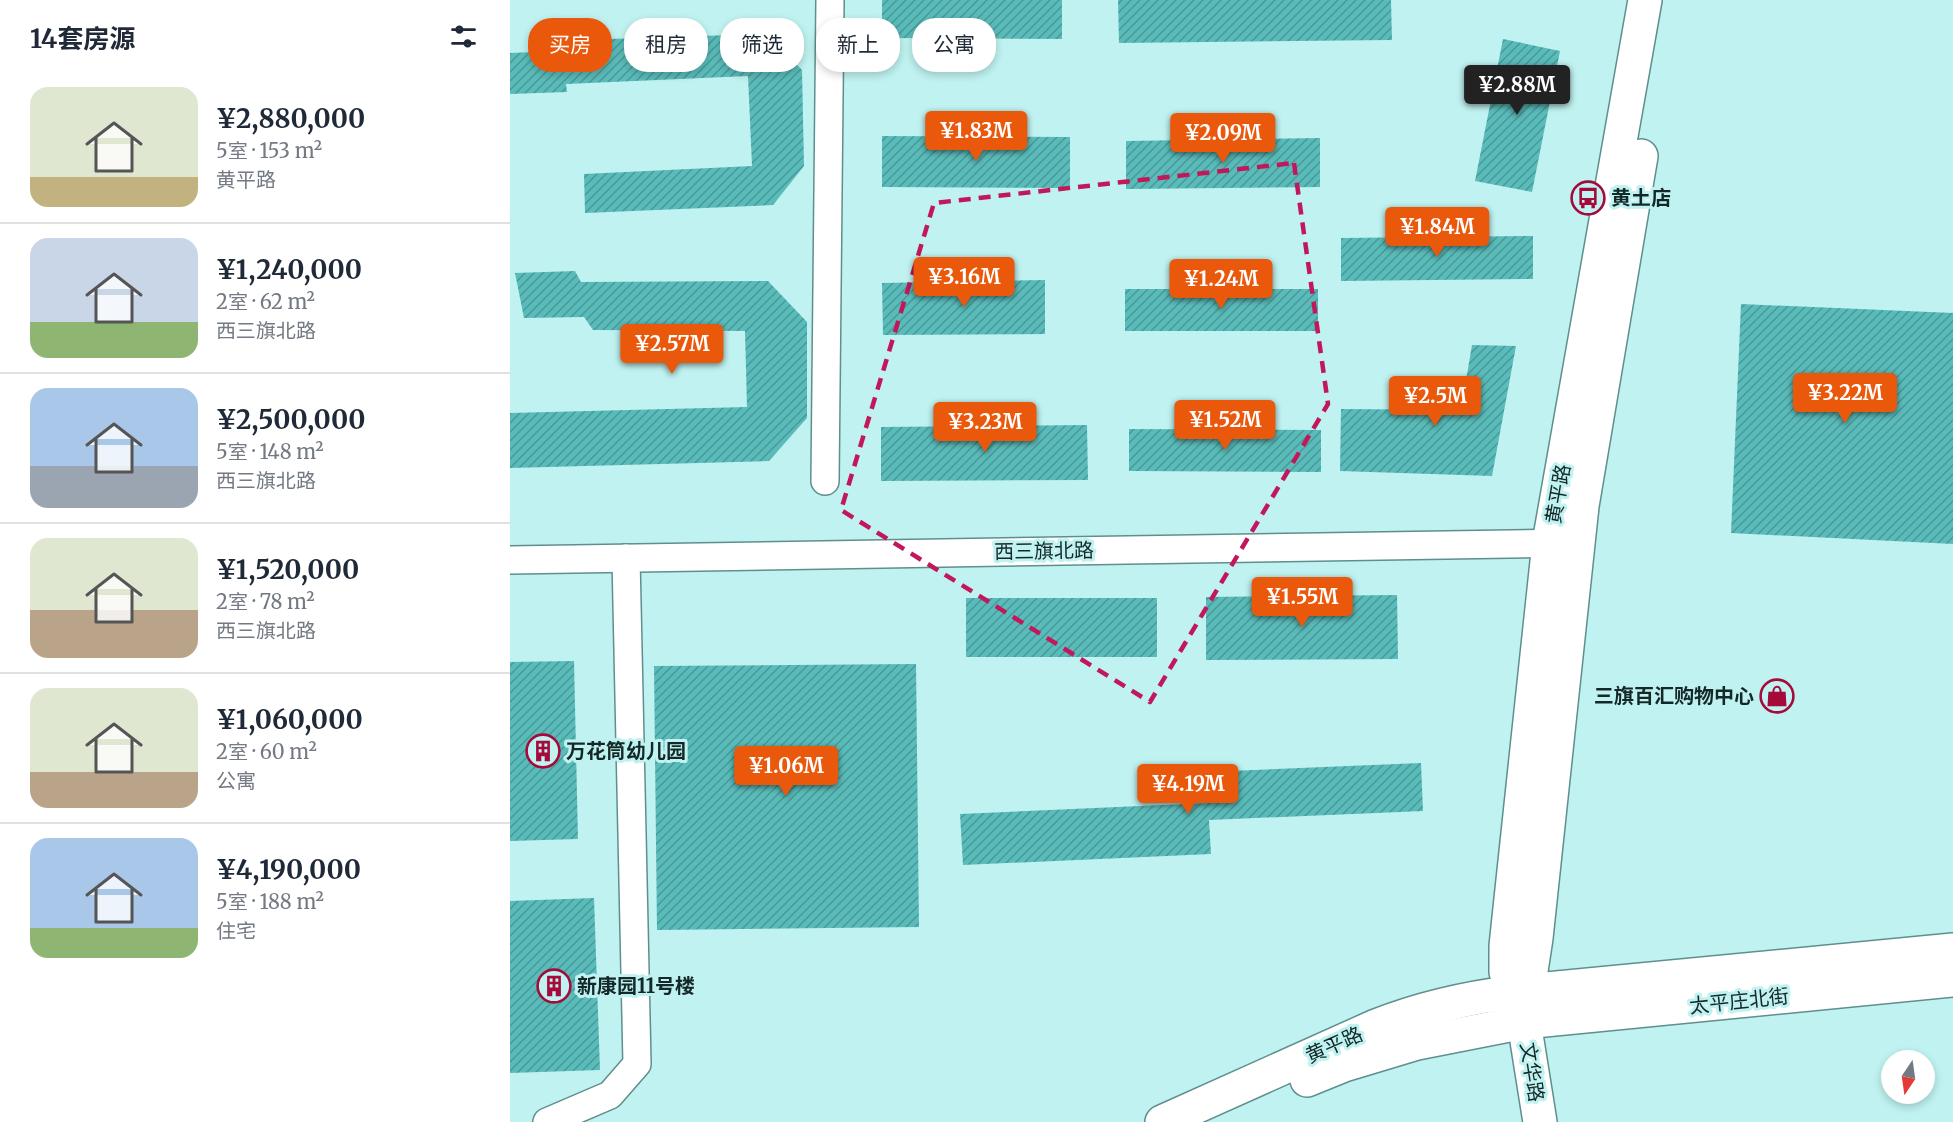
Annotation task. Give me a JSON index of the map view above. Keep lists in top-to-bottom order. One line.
{"streets":{"main road":["黄平路","太平庄北街","文华路"],"street":["西三旗北路"]},"crossings":[["黄平路","西三旗北路"],["黄平路","太平庄北街"],["黄平路","文华路"],["太平庄北街","文华路"]],"places":{"bus stop":["黄土店"],"shop":["三旗百汇购物中心"],"building":["万花筒幼儿园","新康园11号楼"]},"north":"bottom","page":{"heading":"14套房源","chip":["买房","租房","筛选","新上","公寓"],"price":["¥2.88M","¥1.83M","¥2.09M","¥1.84M","¥3.16M","¥1.24M","¥2.57M","¥3.22M","¥2.5M","¥1.52M","¥3.23M","¥1.55M","¥1.06M","¥4.19M"],"list":[{"name":"¥2,880,000","note":"5室 · 153 m² · 黄平路"},{"name":"¥1,240,000","note":"2室 · 62 m² · 西三旗北路"},{"name":"¥2,500,000","note":"5室 · 148 m² · 西三旗北路"},{"name":"¥1,520,000","note":"2室 · 78 m² · 西三旗北路"},{"name":"¥1,060,000","note":"2室 · 60 m² · 公寓"},{"name":"¥4,190,000","note":"5室 · 188 m² · 住宅"}]}}
